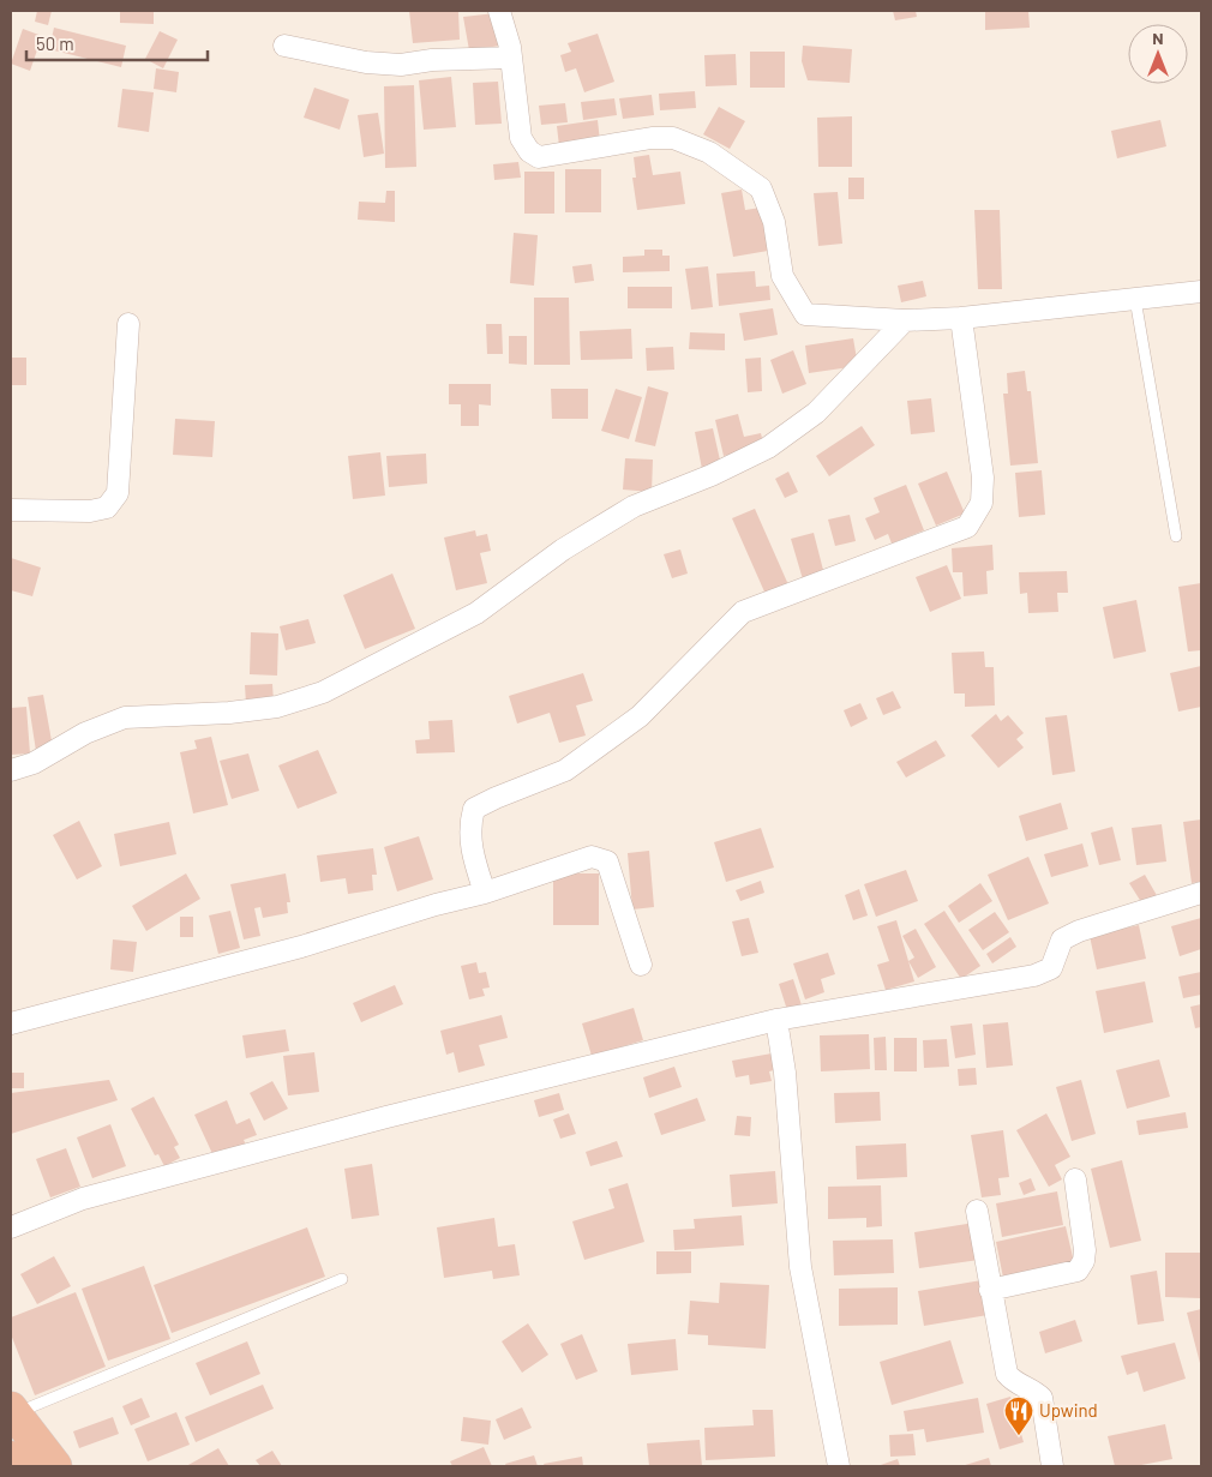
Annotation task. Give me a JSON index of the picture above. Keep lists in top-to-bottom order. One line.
{"places":{"restaurant":["Upwind"]},"scale_bar":"50 m","north":"top"}
